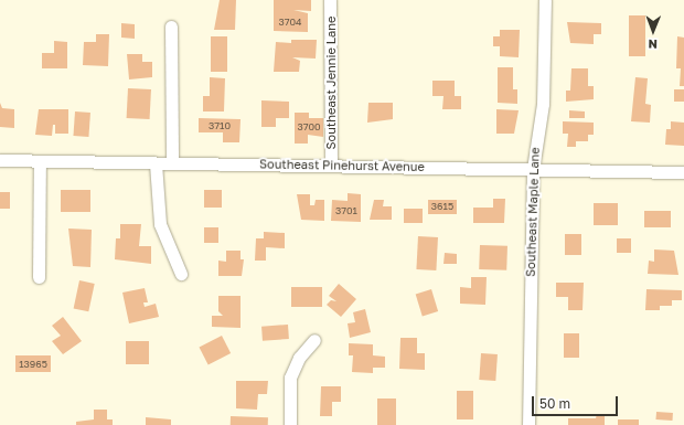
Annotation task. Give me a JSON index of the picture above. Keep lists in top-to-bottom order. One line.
{"streets":{"street":["Southeast Jennie Lane","Southeast Pinehurst Avenue","Southeast Maple Lane"]},"crossings":[["Southeast Jennie Lane","Southeast Pinehurst Avenue"],["Southeast Pinehurst Avenue","Southeast Maple Lane"]],"house_numbers":["3704","3710","3700","3615","3701","13965"],"scale_bar":"50 m","north":"bottom"}
